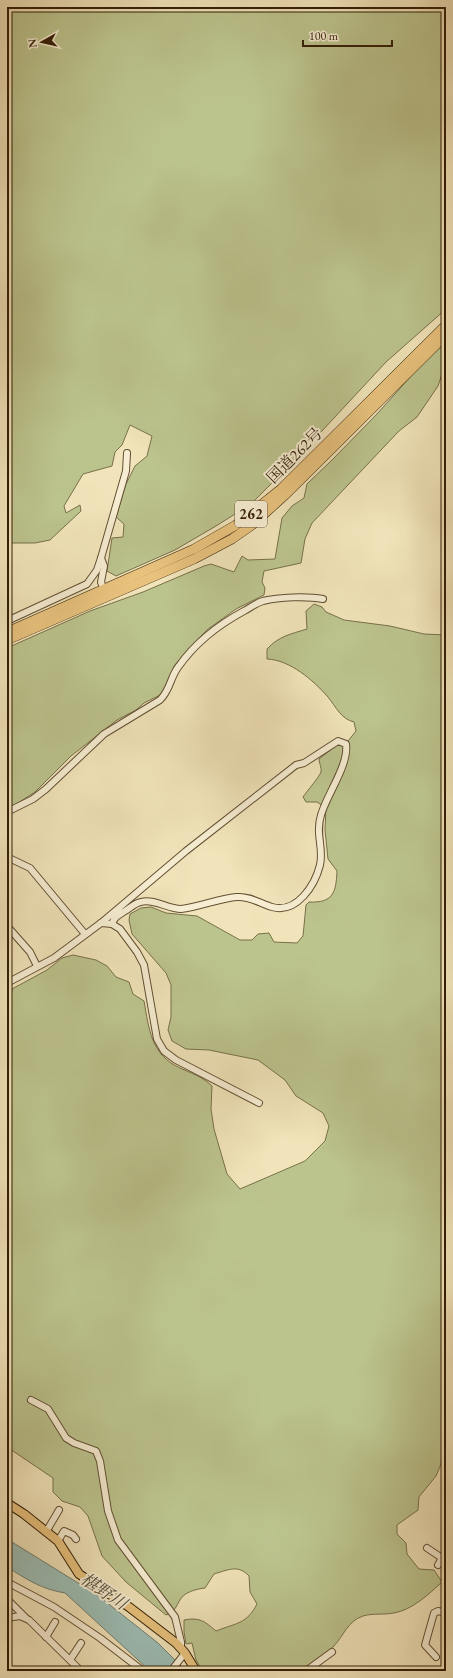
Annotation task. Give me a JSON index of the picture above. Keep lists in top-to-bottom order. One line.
{"streets":{"highway":["国道262号","262"]},"water":["椹野川"],"scale_bar":"100 m","north":"left"}
